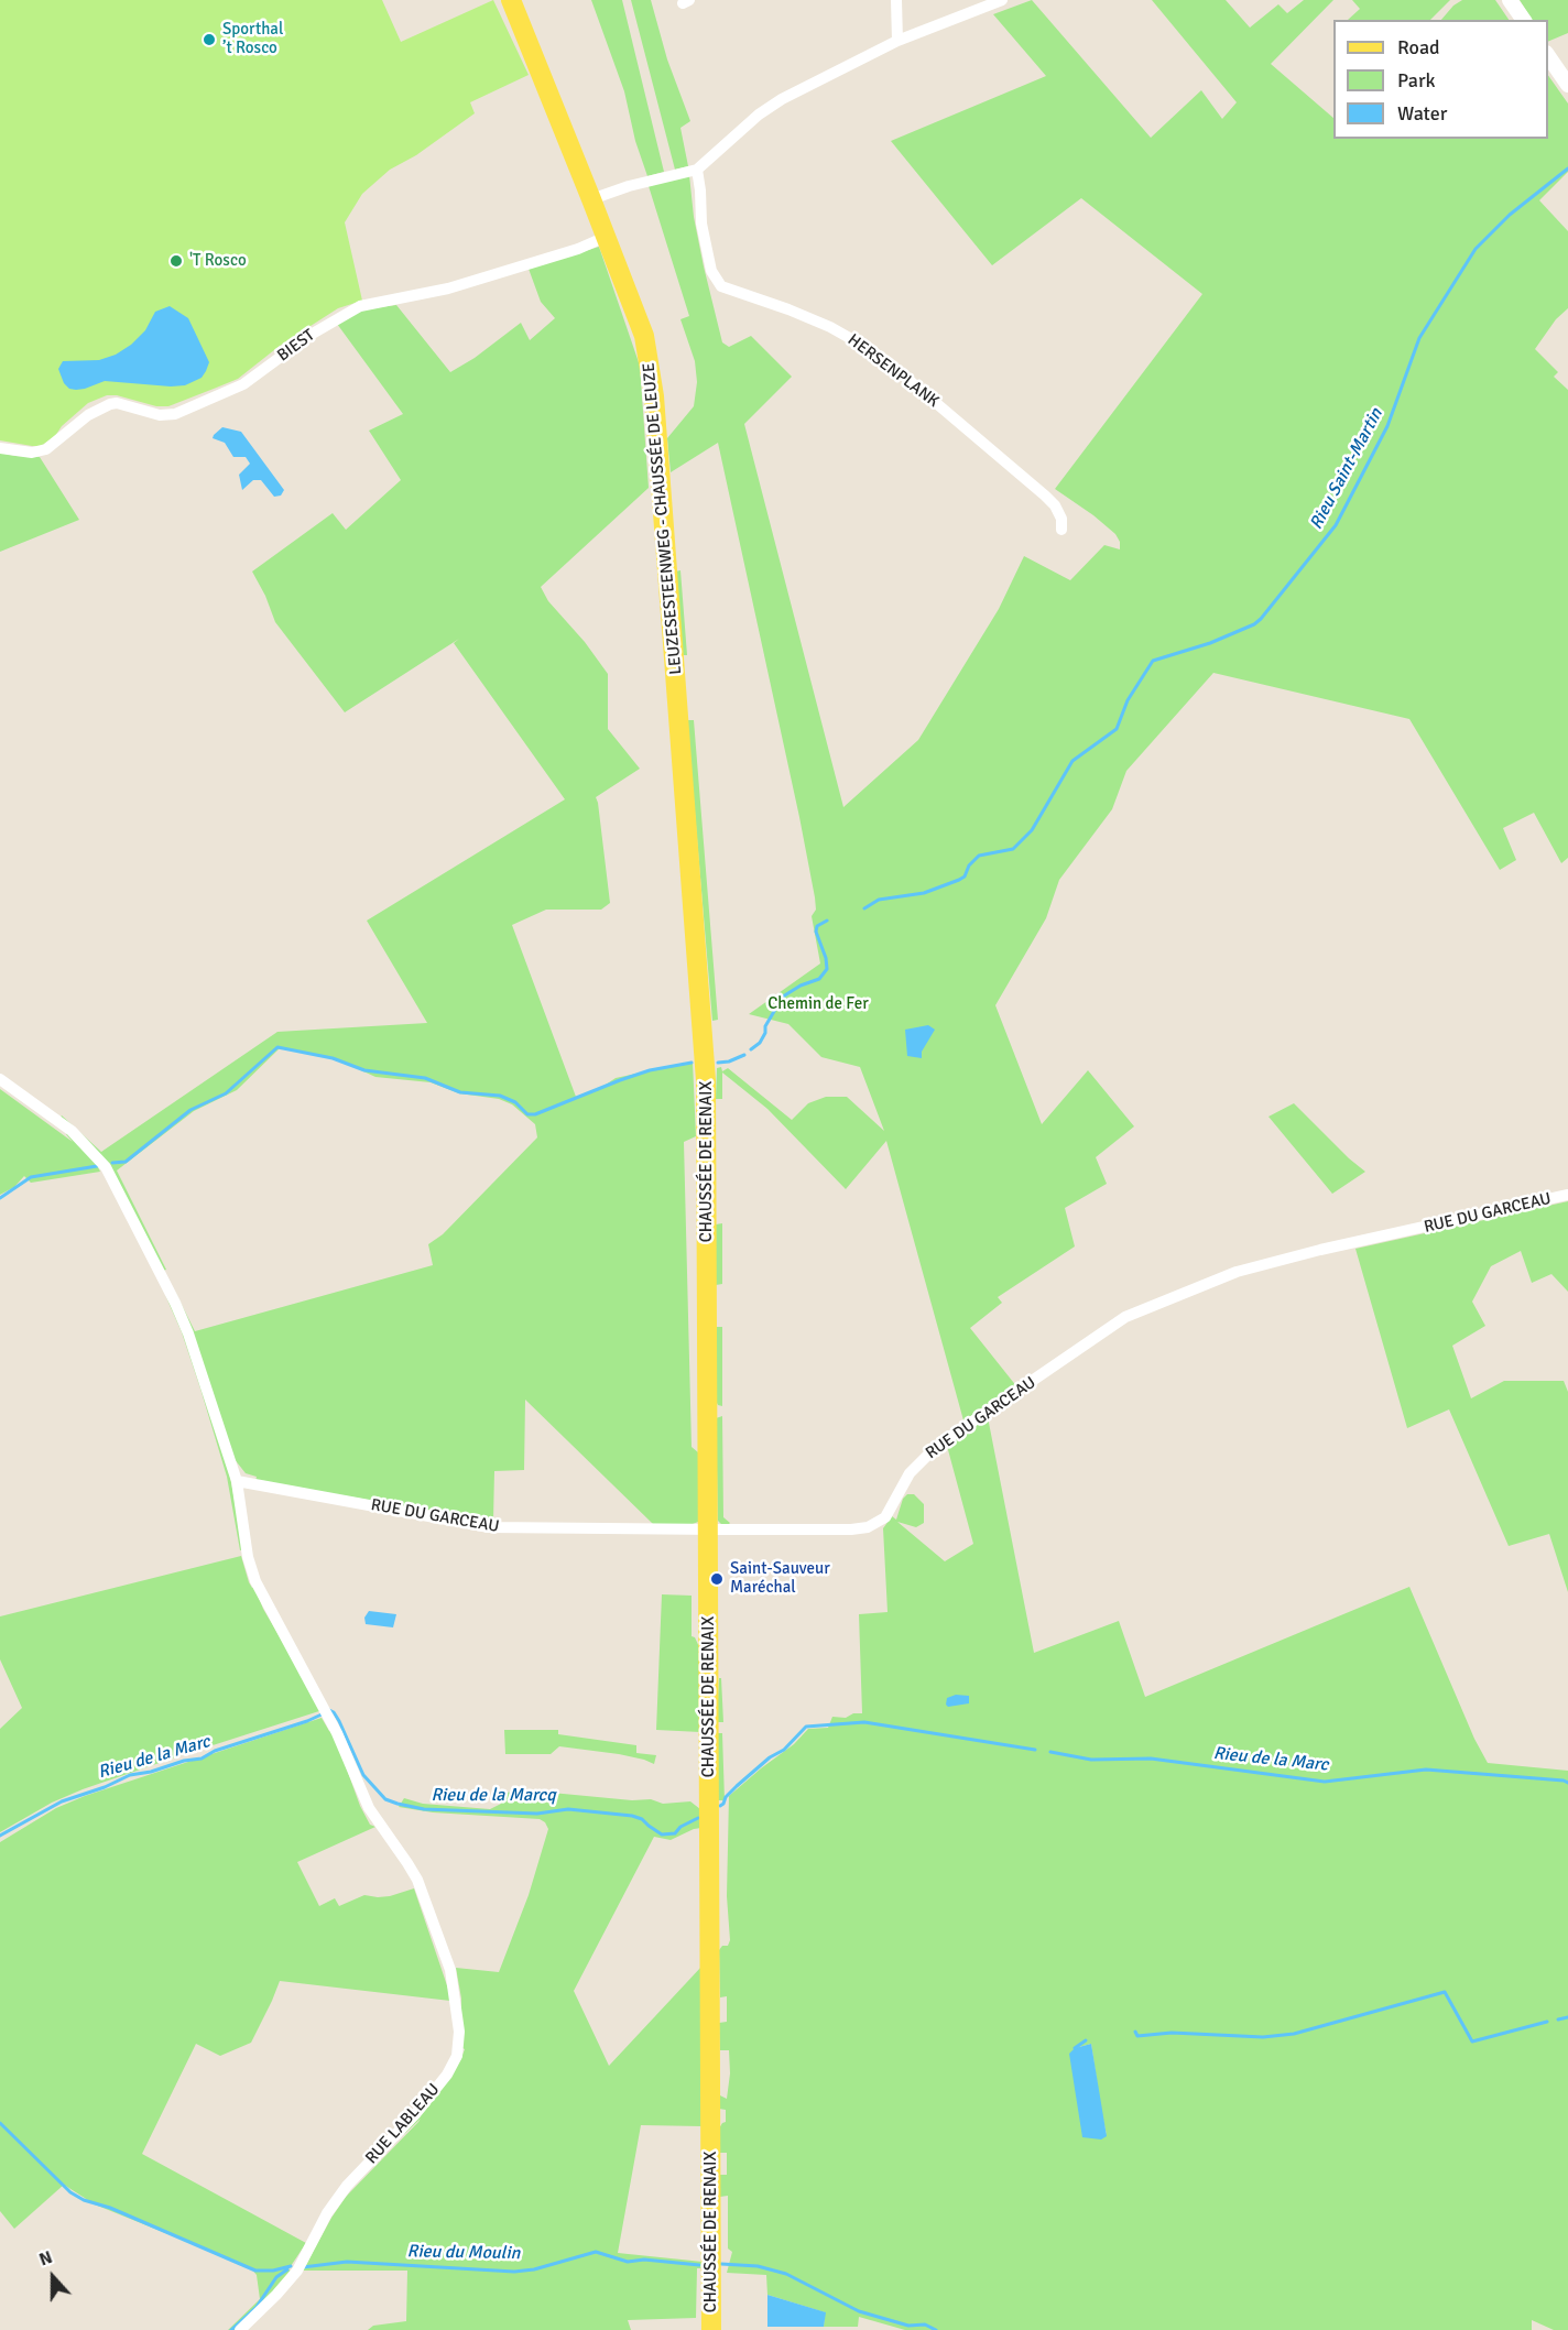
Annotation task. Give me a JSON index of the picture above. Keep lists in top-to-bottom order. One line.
{"streets":{"main road":["LEUZESESTEENWEG - CHAUSSÉE DE LEUZE","CHAUSSÉE DE RENAIX"],"street":["BIEST","HERSENPLANK","RUE DU GARCEAU","RUE LABLEAU"]},"crossings":[["BIEST","LEUZESESTEENWEG - CHAUSSÉE DE LEUZE"],["LEUZESESTEENWEG - CHAUSSÉE DE LEUZE","CHAUSSÉE DE RENAIX"],["CHAUSSÉE DE RENAIX","RUE DU GARCEAU"],["RUE DU GARCEAU","RUE LABLEAU"]],"water":["Rieu Saint-Martin","Rieu de la Marc","Rieu de la Marcq","Rieu du Moulin"],"parks":["Chemin de Fer"],"places":["Sporthal ’t Rosco","'T Rosco","Saint-Sauveur Maréchal"],"legend":["Road","Park","Water"],"north":"top"}
